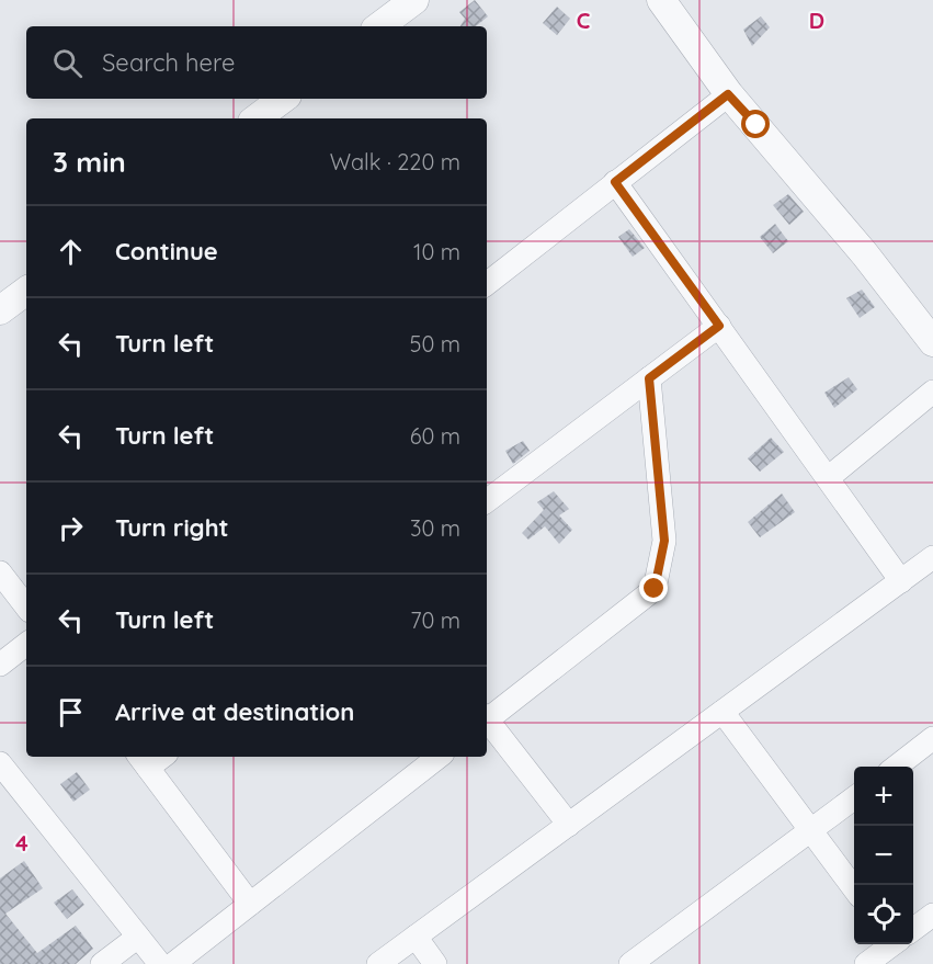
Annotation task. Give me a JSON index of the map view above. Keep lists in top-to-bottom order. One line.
{"page":{"search":"Search here","heading":["3 min","Walk · 220 m"],"list":[["Continue","10 m"],["Turn left","50 m"],["Turn left","60 m"],["Turn right","30 m"],["Turn left","70 m"],"Arrive at destination"],"map_buttons":["+","−"]},"grid":{"columns":["C","D"],"rows":["4"]}}
